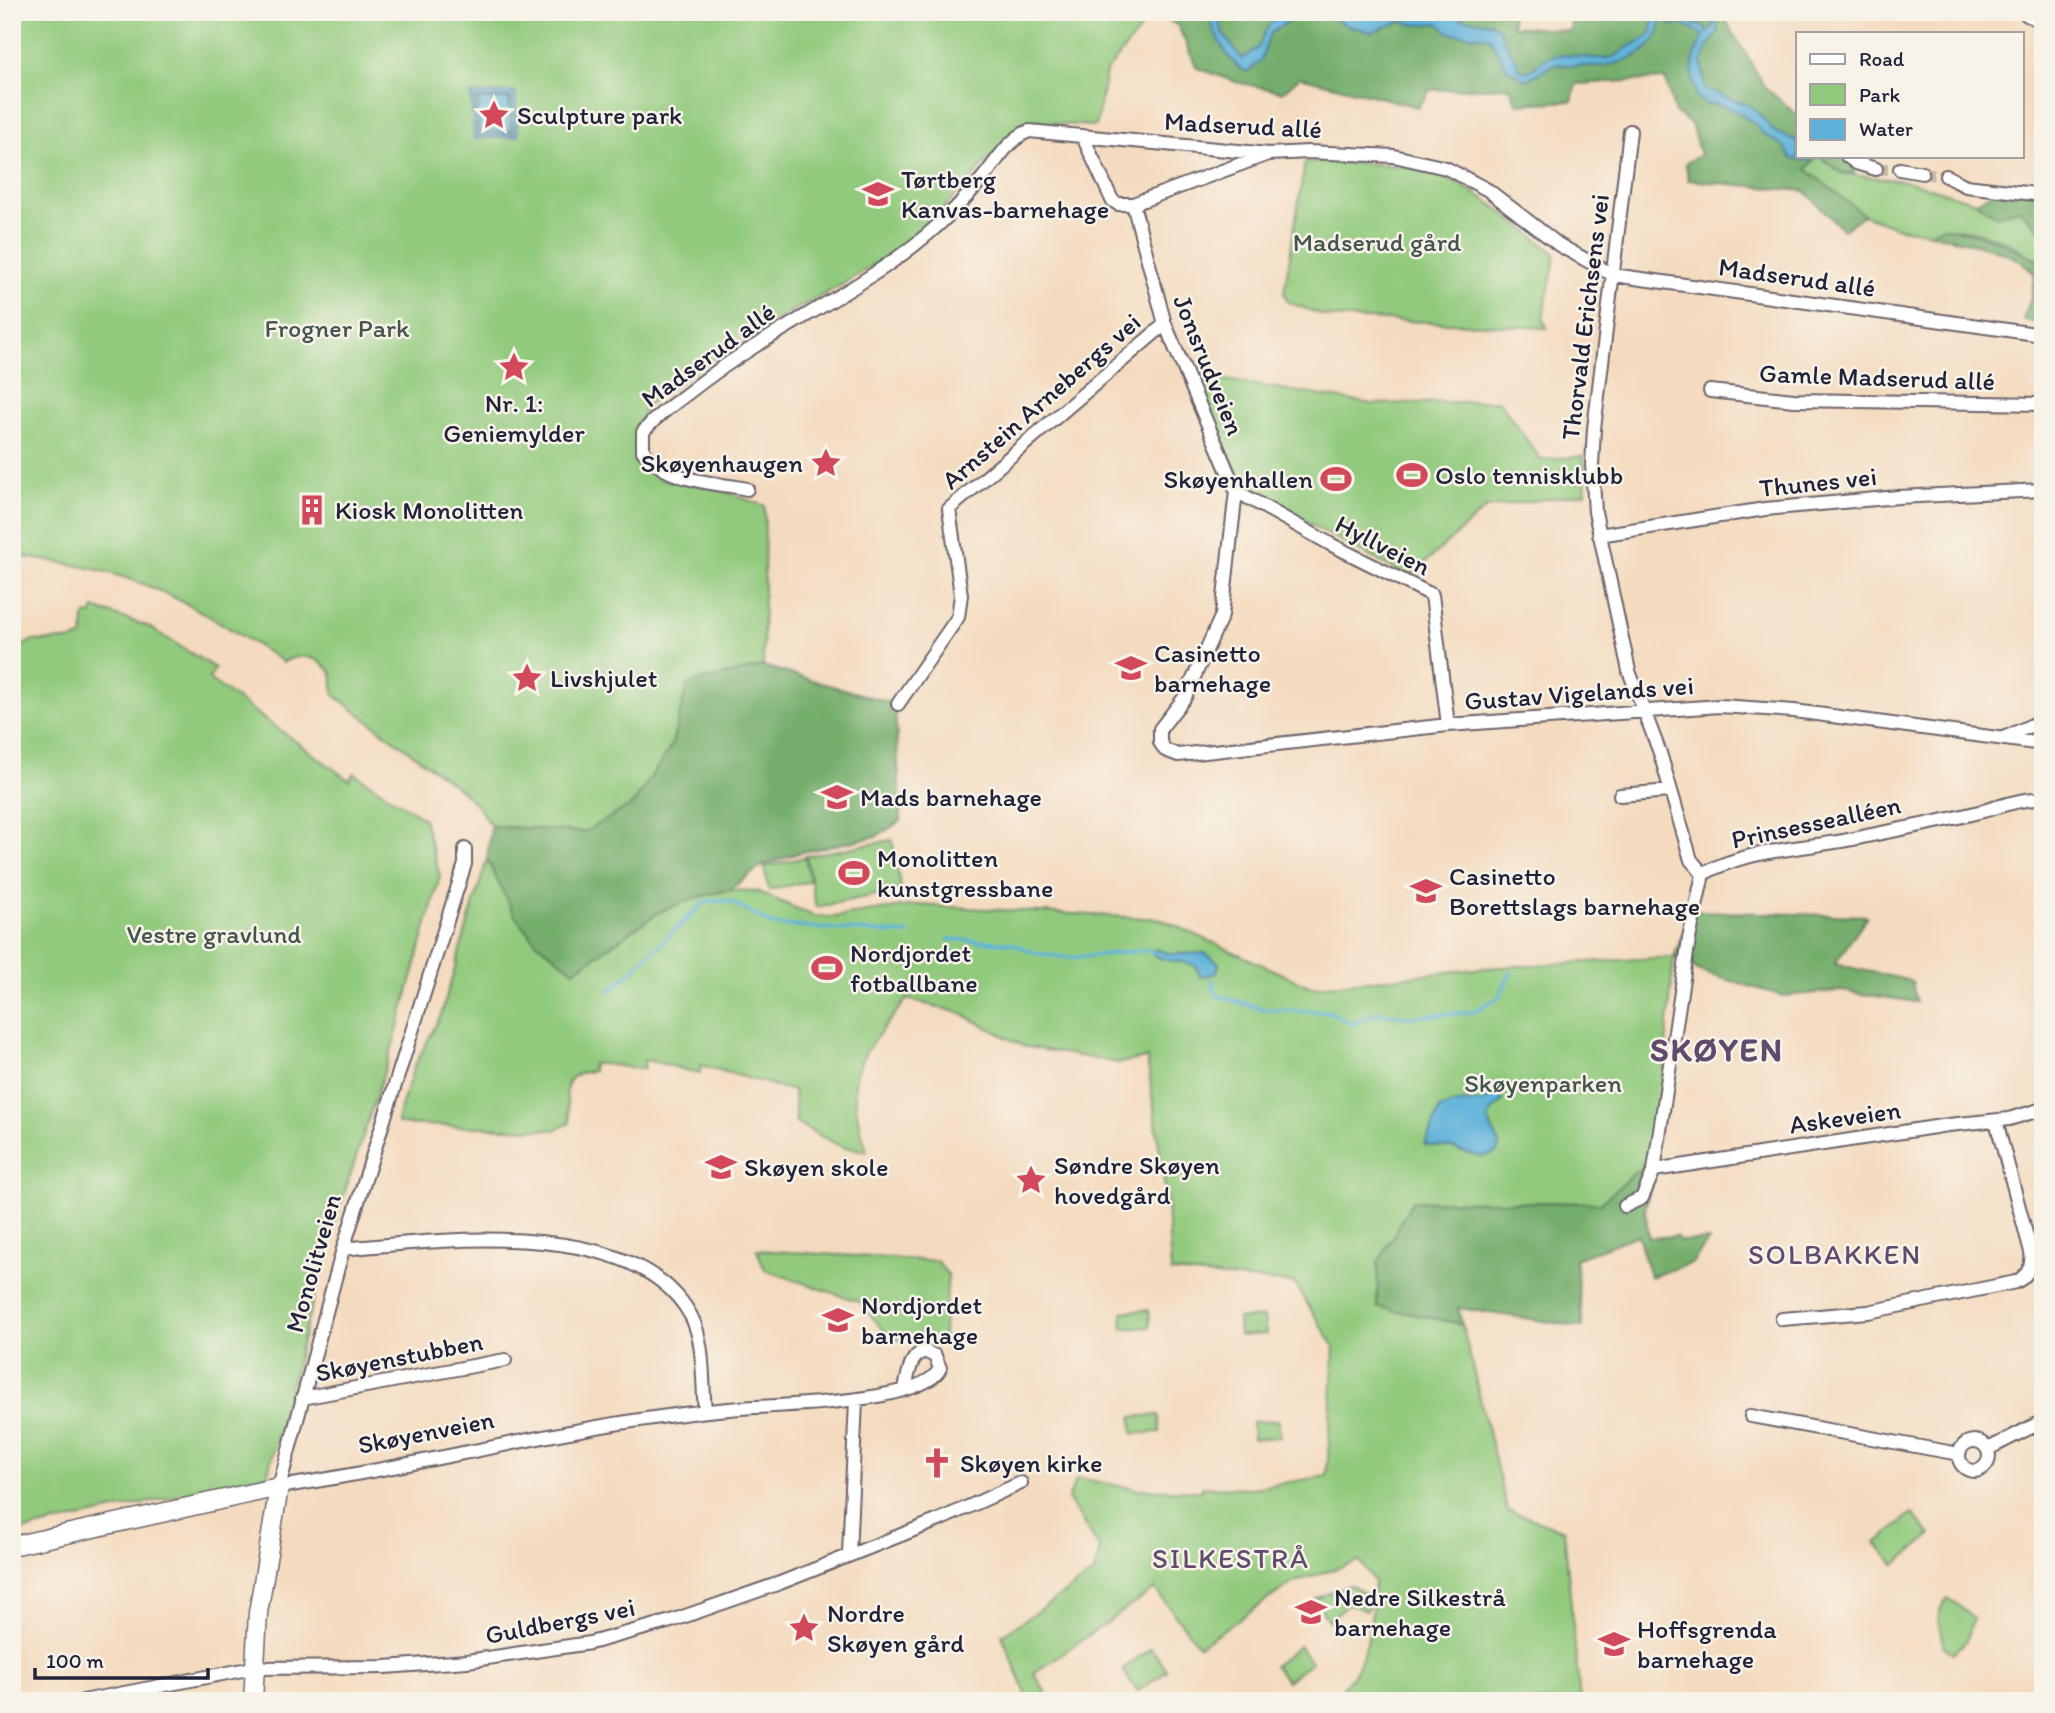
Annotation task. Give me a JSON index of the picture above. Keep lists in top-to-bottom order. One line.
{"streets":{"street":["Madserud allé","Thorvald Erichsens vei","Jonsrudveien","Gamle Madserud allé","Arnstein Arnebergs vei","Thunes vei","Hyllveien","Gustav Vigelands vei","Prinsessealléen","Askeveien","Monolitveien","Skøyenstubben","Skøyenveien","Guldbergs vei"]},"crossings":[["Madserud allé","Thorvald Erichsens vei"],["Thorvald Erichsens vei","Thunes vei"],["Thorvald Erichsens vei","Gustav Vigelands vei"],["Thorvald Erichsens vei","Prinsessealléen"],["Jonsrudveien","Arnstein Arnebergs vei"],["Jonsrudveien","Hyllveien"],["Jonsrudveien","Gustav Vigelands vei"],["Hyllveien","Gustav Vigelands vei"],["Prinsessealléen","Askeveien"],["Monolitveien","Skøyenstubben"],["Monolitveien","Skøyenveien"],["Monolitveien","Guldbergs vei"]],"districts":["SKØYEN","SOLBAKKEN","SILKESTRÅ"],"parks":["Madserud gård","Frogner Park","Vestre gravlund","Skøyenparken"],"places":{"place":["Sculpture park","Nr. 1: Geniemylder","Skøyenhaugen","Livshjulet","Søndre Skøyen hovedgård","Nordre Skøyen gård"],"school or university":["Tørtberg Kanvas-barnehage","Casinetto barnehage","Mads barnehage","Casinetto Borettslags barnehage","Skøyen skole","Nordjordet barnehage","Nedre Silkestrå barnehage","Hoffsgrenda barnehage"],"sports":["Oslo tennisklubb","Skøyenhallen","Monolitten kunstgressbane","Nordjordet fotballbane"],"building":["Kiosk Monolitten"],"church":["Skøyen kirke"]},"legend":["Road","Park","Water"],"scale_bar":"100 m"}
